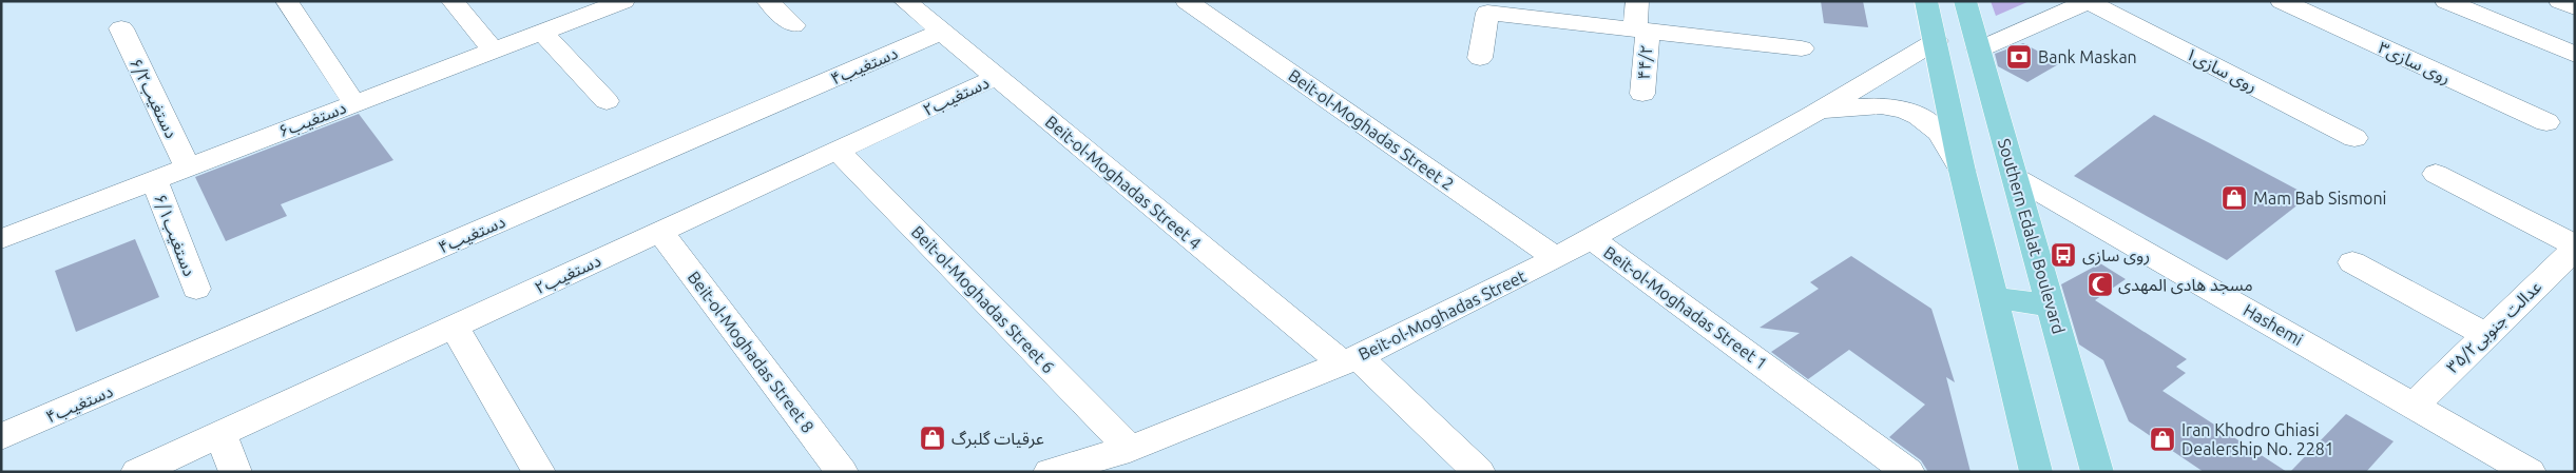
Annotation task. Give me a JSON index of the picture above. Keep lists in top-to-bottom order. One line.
{"streets":{"main road":["Southern Edalat Boulevard"],"street":["۴۴/۲","روی سازی۳","دستغیب۴","روی سازی۱","۲دستغیب","دستغیب۶/۲","دستغیب۶","Beit-ol-Moghadas Street 2","Beit-ol-Moghadas Street 4","دستغیب۶/۱","Beit-ol-Moghadas Street 6","Beit-ol-Moghadas Street 1","Beit-ol-Moghadas Street","Hashemi","عدالت جنوبی۳۵/۲","Beit-ol-Moghadas Street 8"]},"crossings":[["دستغیب۴","Beit-ol-Moghadas Street 4"],["۲دستغیب","Beit-ol-Moghadas Street 4"],["۲دستغیب","Beit-ol-Moghadas Street 6"],["۲دستغیب","Beit-ol-Moghadas Street 8"],["دستغیب۶/۲","دستغیب۶"],["دستغیب۶","دستغیب۶/۱"],["Beit-ol-Moghadas Street 2","Beit-ol-Moghadas Street"],["Beit-ol-Moghadas Street 4","Beit-ol-Moghadas Street"],["Southern Edalat Boulevard","Hashemi"],["Beit-ol-Moghadas Street 6","Beit-ol-Moghadas Street"],["Beit-ol-Moghadas Street 1","Beit-ol-Moghadas Street"],["Hashemi","عدالت جنوبی۳۵/۲"]],"places":{"bank":["Bank Maskan"],"shop":["Mam Bab Sismoni","عرقیات گلبرگ","Iran Khodro Ghiasi Dealership No. 2281"],"bus stop":["روی سازی"],"mosque":["مسجد هادی المهدی"]}}
